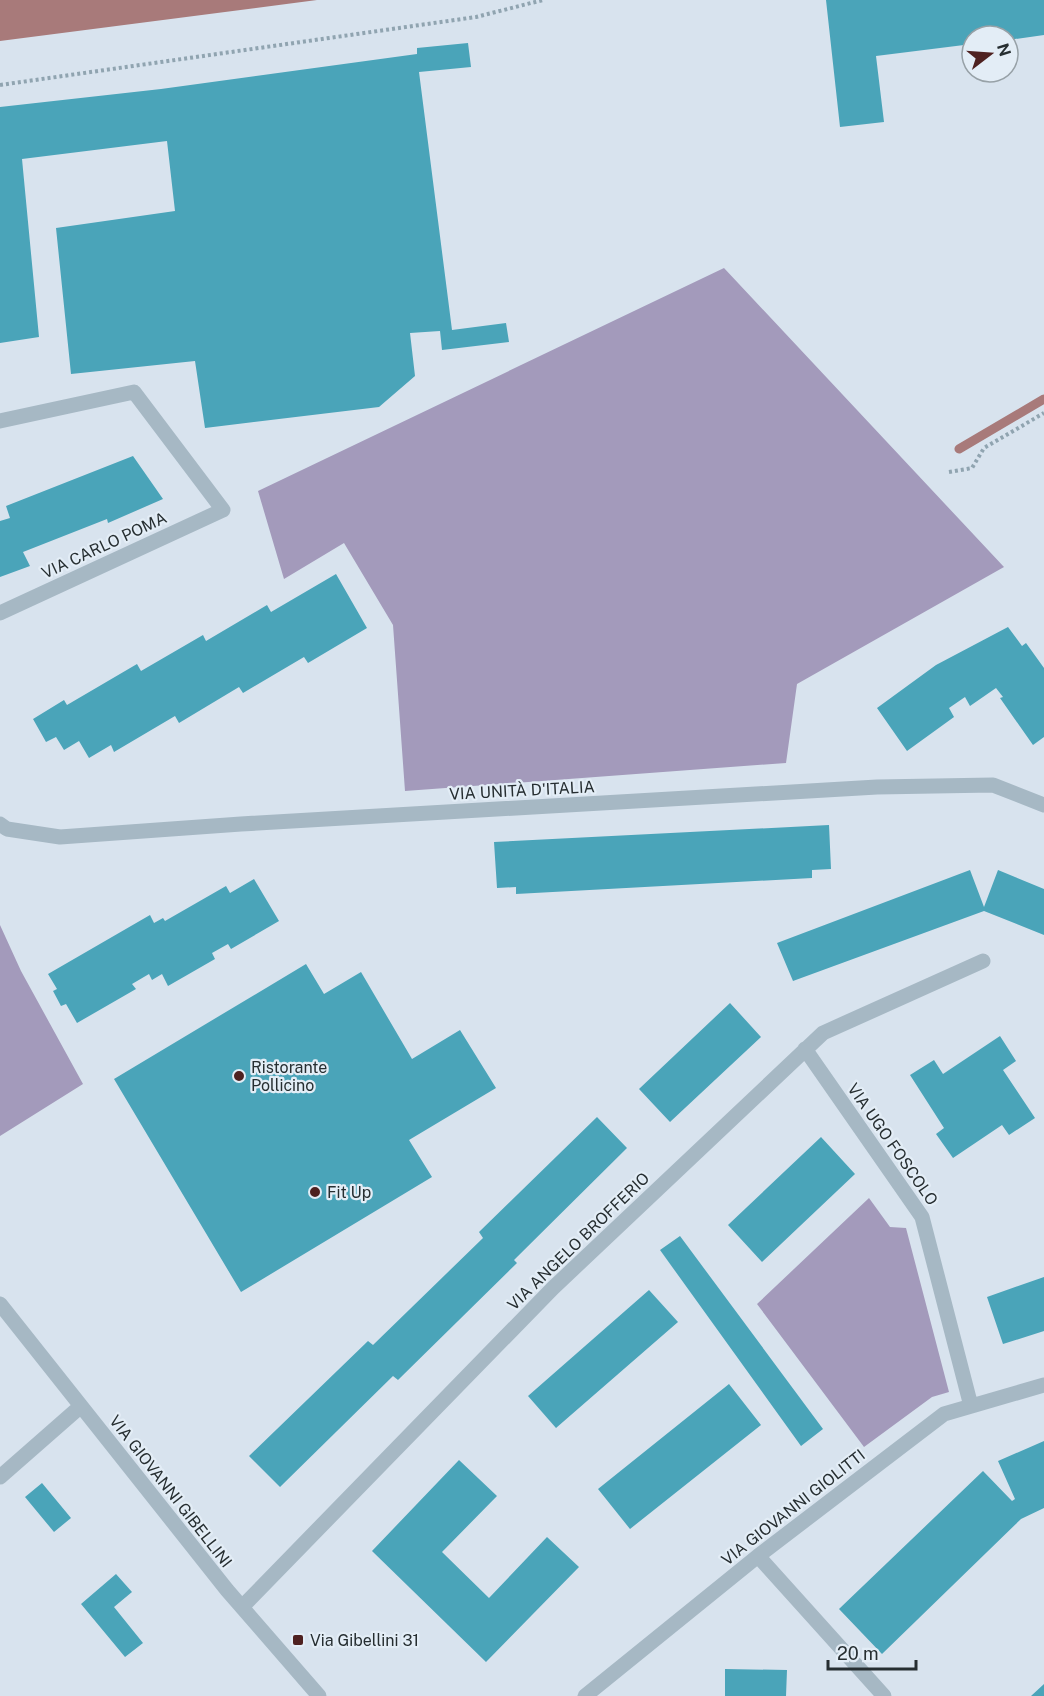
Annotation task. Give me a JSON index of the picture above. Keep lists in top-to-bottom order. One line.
{"streets":{"street":["VIA CARLO POMA","VIA UNITÀ D'ITALIA","VIA UGO FOSCOLO","VIA ANGELO BROFFERIO","VIA GIOVANNI GIBELLINI","VIA GIOVANNI GIOLITTI"]},"crossings":[["VIA UGO FOSCOLO","VIA ANGELO BROFFERIO"],["VIA UGO FOSCOLO","VIA GIOVANNI GIOLITTI"],["VIA ANGELO BROFFERIO","VIA GIOVANNI GIBELLINI"]],"places":{"other":["Ristorante Pollicino","Fit Up"],"transit":["Via Gibellini 31"]},"scale_bar":"20 m","north":"right"}
